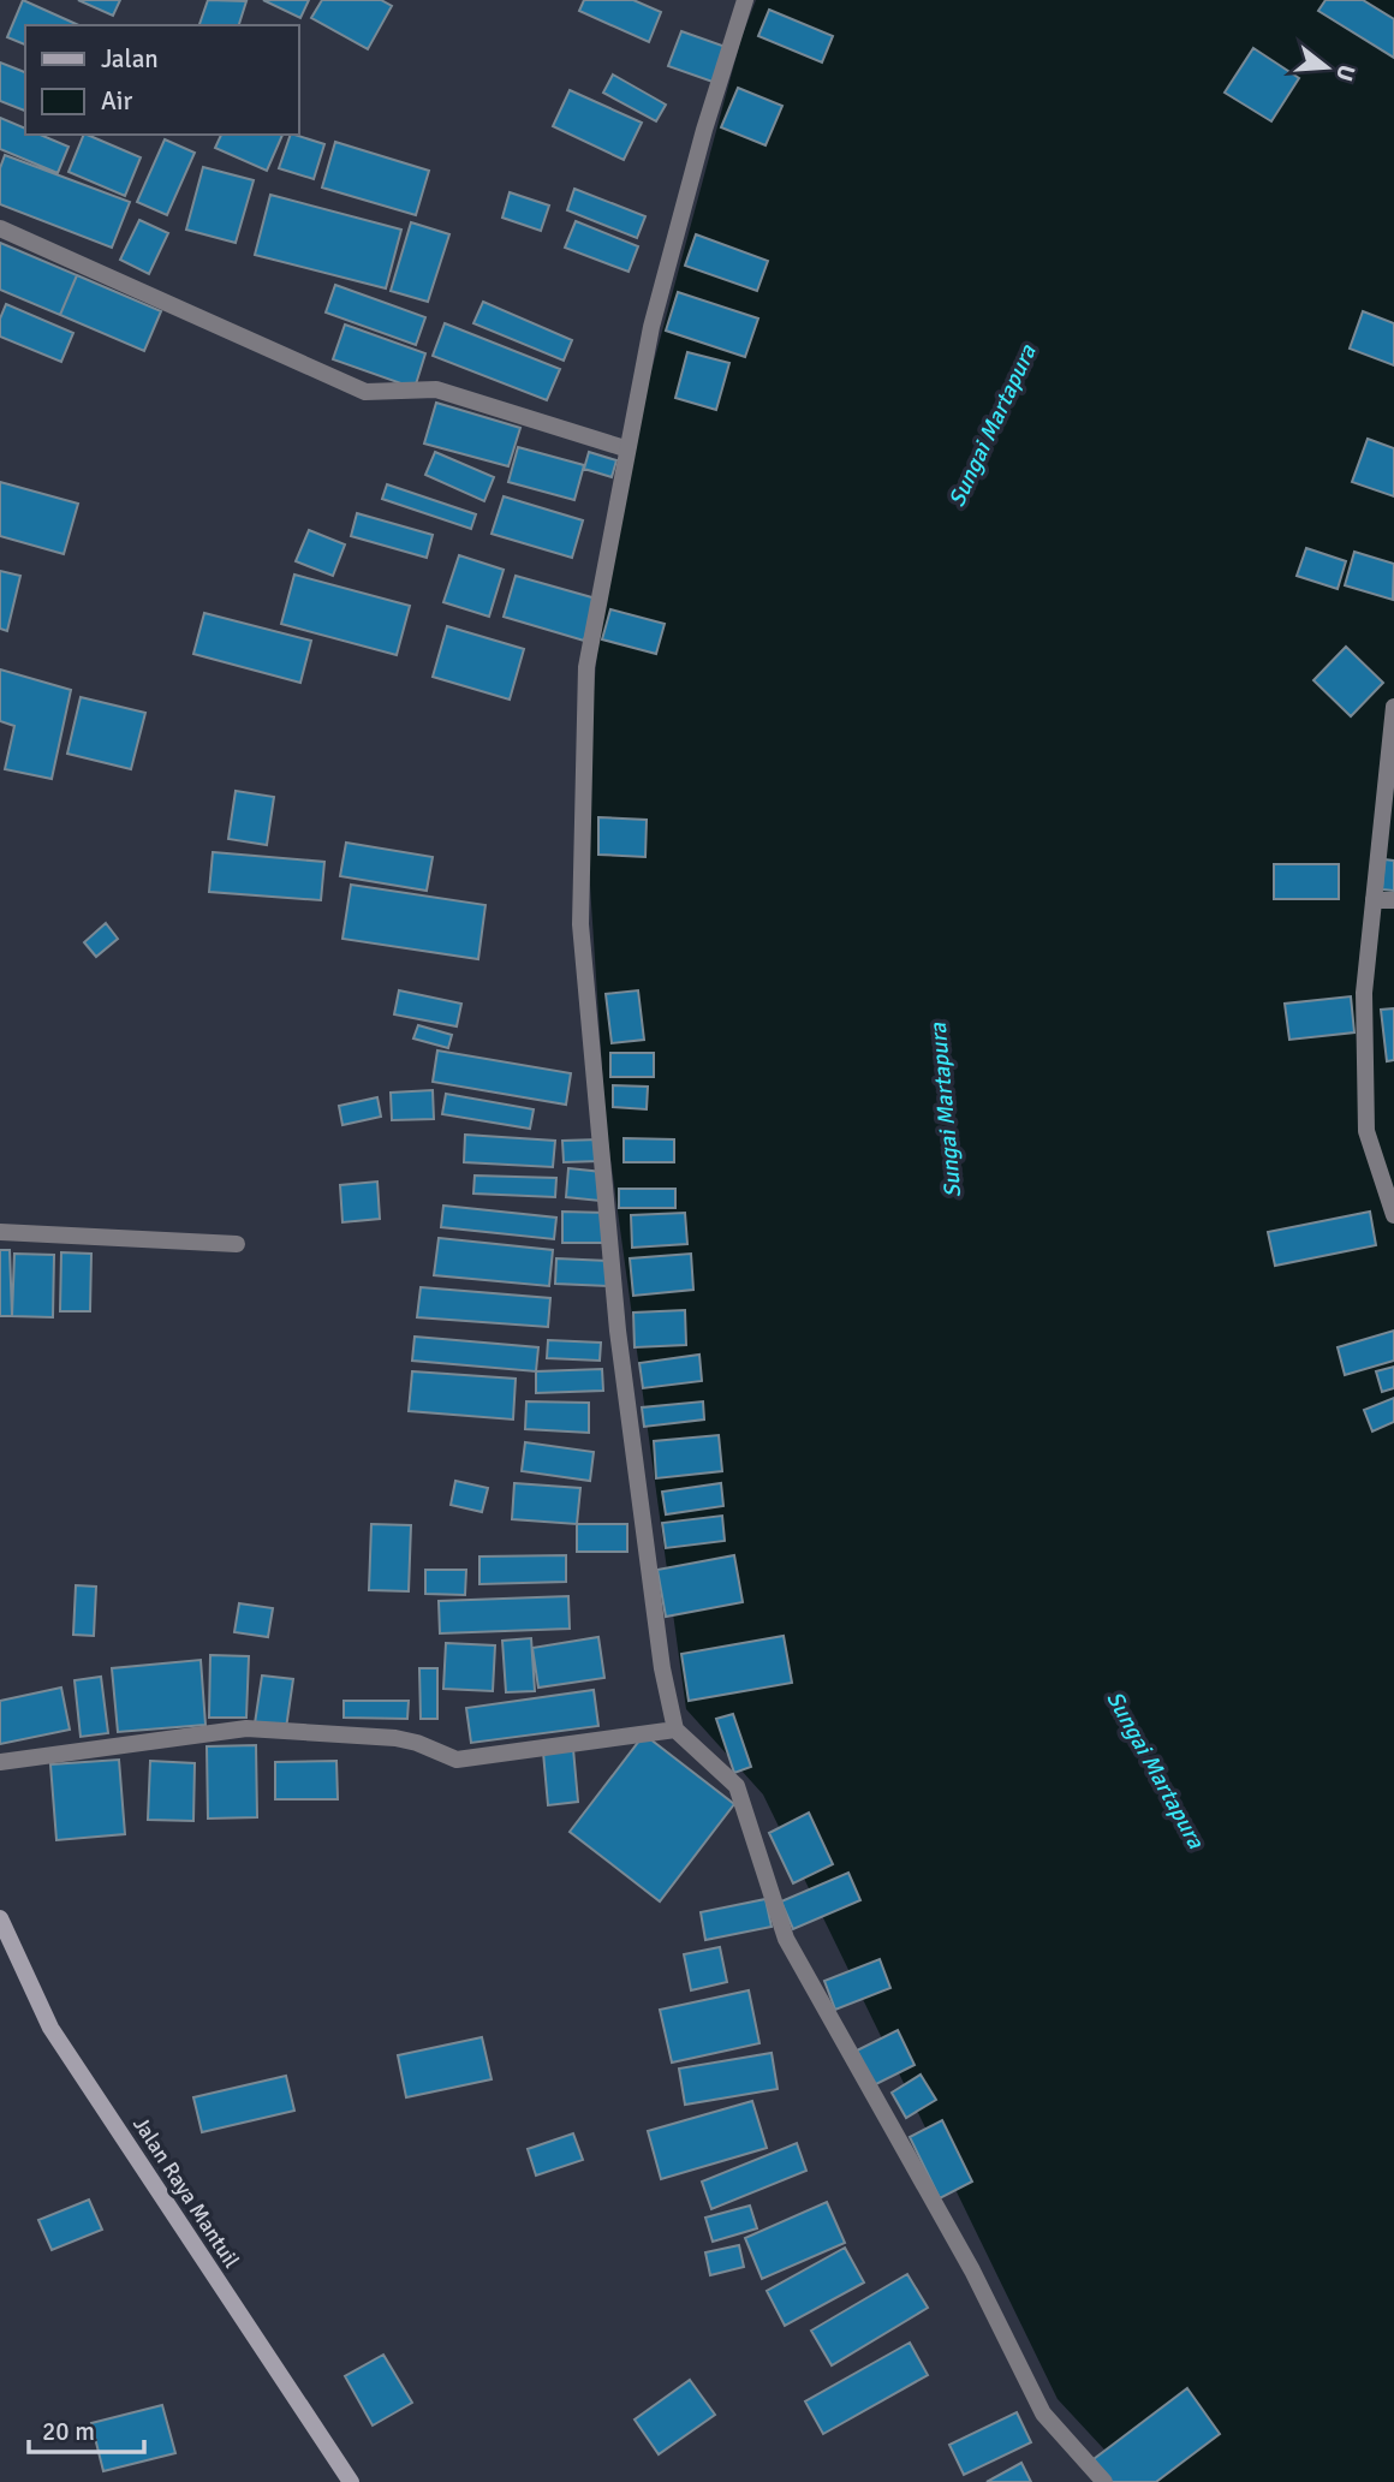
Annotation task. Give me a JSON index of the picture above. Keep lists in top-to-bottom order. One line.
{"streets":{"street":["Jalan Raya Mantuil"]},"water":["Sungai Martapura"],"legend":["Jalan","Air"],"scale_bar":"20 m","north":"right"}
